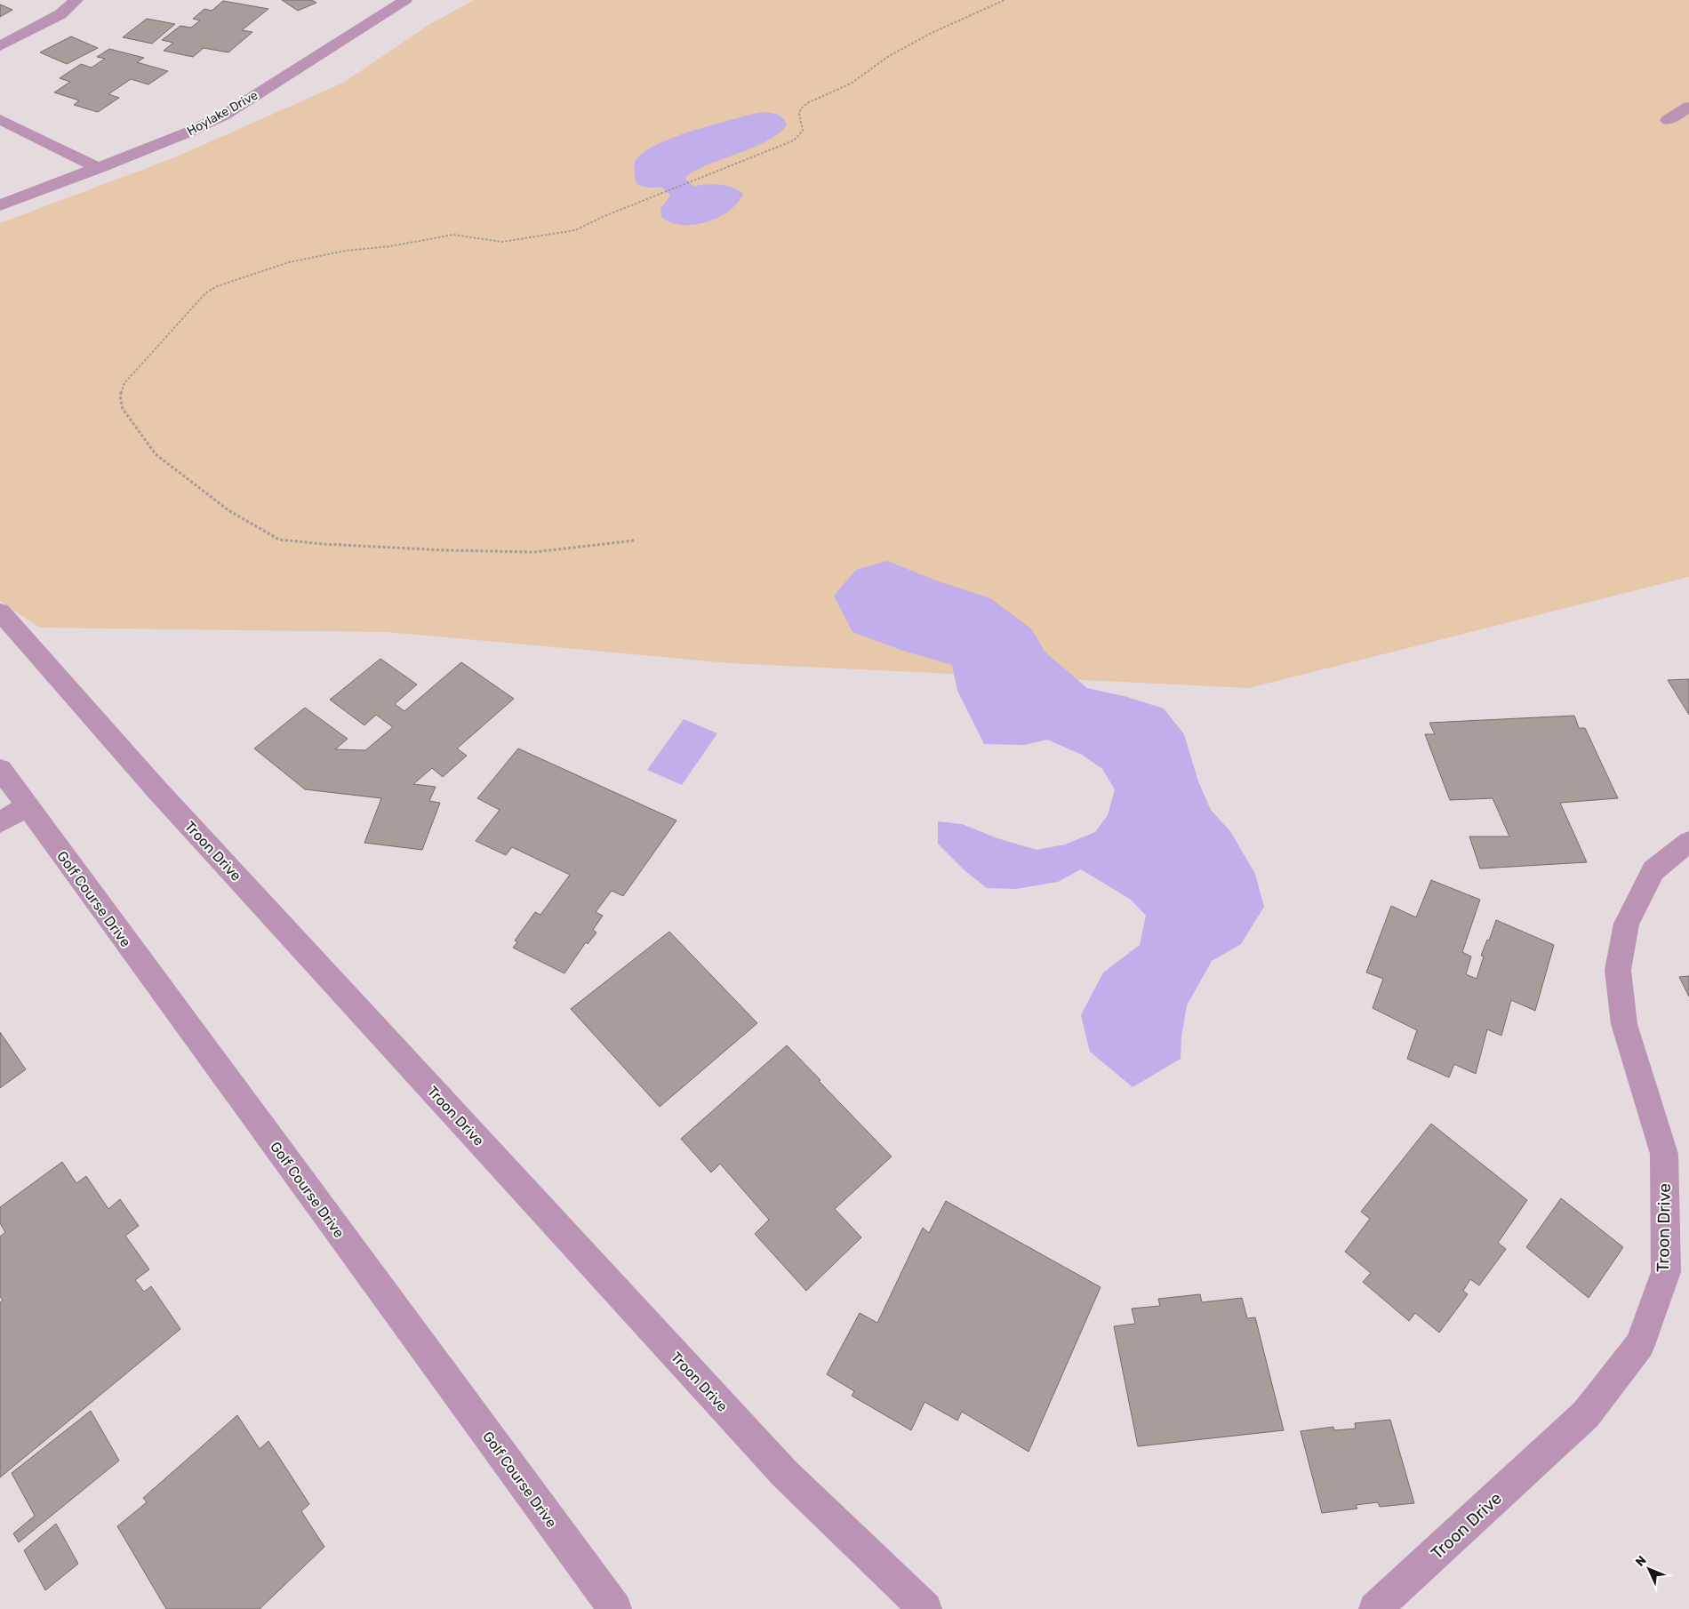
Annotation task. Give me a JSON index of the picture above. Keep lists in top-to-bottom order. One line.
{"streets":{"street":["Hoylake Drive","Troon Drive","Golf Course Drive"]},"north":"top left"}
